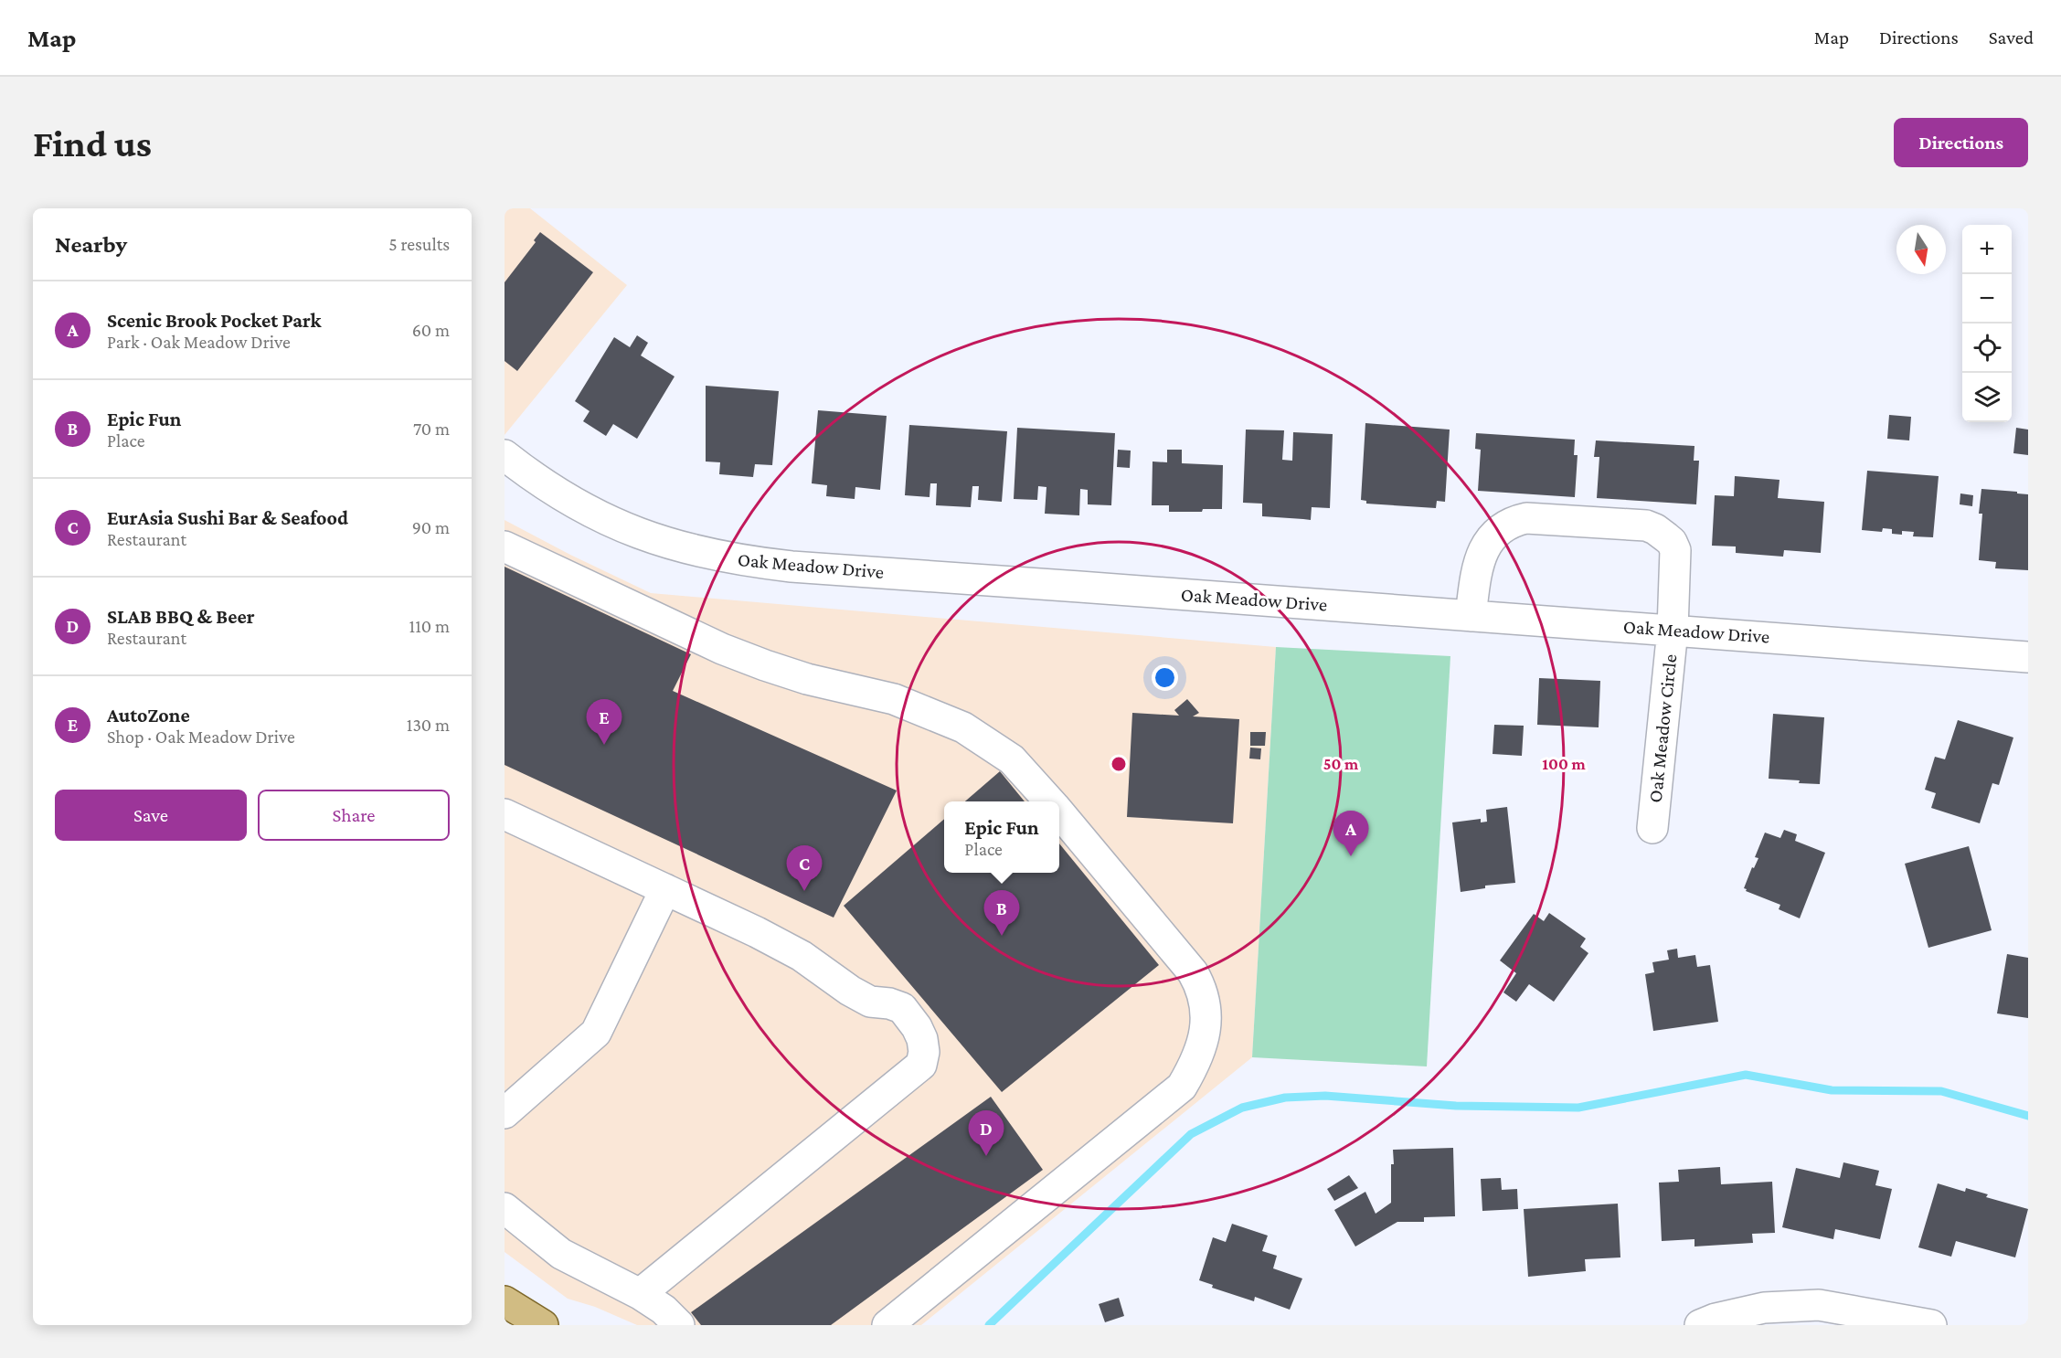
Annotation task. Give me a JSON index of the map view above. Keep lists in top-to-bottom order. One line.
{"streets":{"street":["Oak Meadow Drive","Oak Meadow Circle"]},"crossings":[["Oak Meadow Drive","Oak Meadow Circle"]],"north":"bottom","page":{"header":"Map","nav":["Map","Directions","Saved"],"buttons":["Directions",["Save","Share"]],"title":"Find us","heading":["Nearby","5 results"],"map_buttons":["+","−"],"list":[{"mark":"A","name":"Scenic Brook Pocket Park","note":"Park · Oak Meadow Drive","value":"60 m"},{"mark":"B","name":"Epic Fun","note":"Place","value":"70 m"},{"mark":"C","name":"EurAsia Sushi Bar & Seafood","note":"Restaurant","value":"90 m"},{"mark":"D","name":"SLAB BBQ & Beer","note":"Restaurant","value":"110 m"},{"mark":"E","name":"AutoZone","note":"Shop · Oak Meadow Drive","value":"130 m"}],"pins":["E","A","C","B","D"],"popup":["Epic Fun","Place"]},"rings":["50 m","100 m"]}
